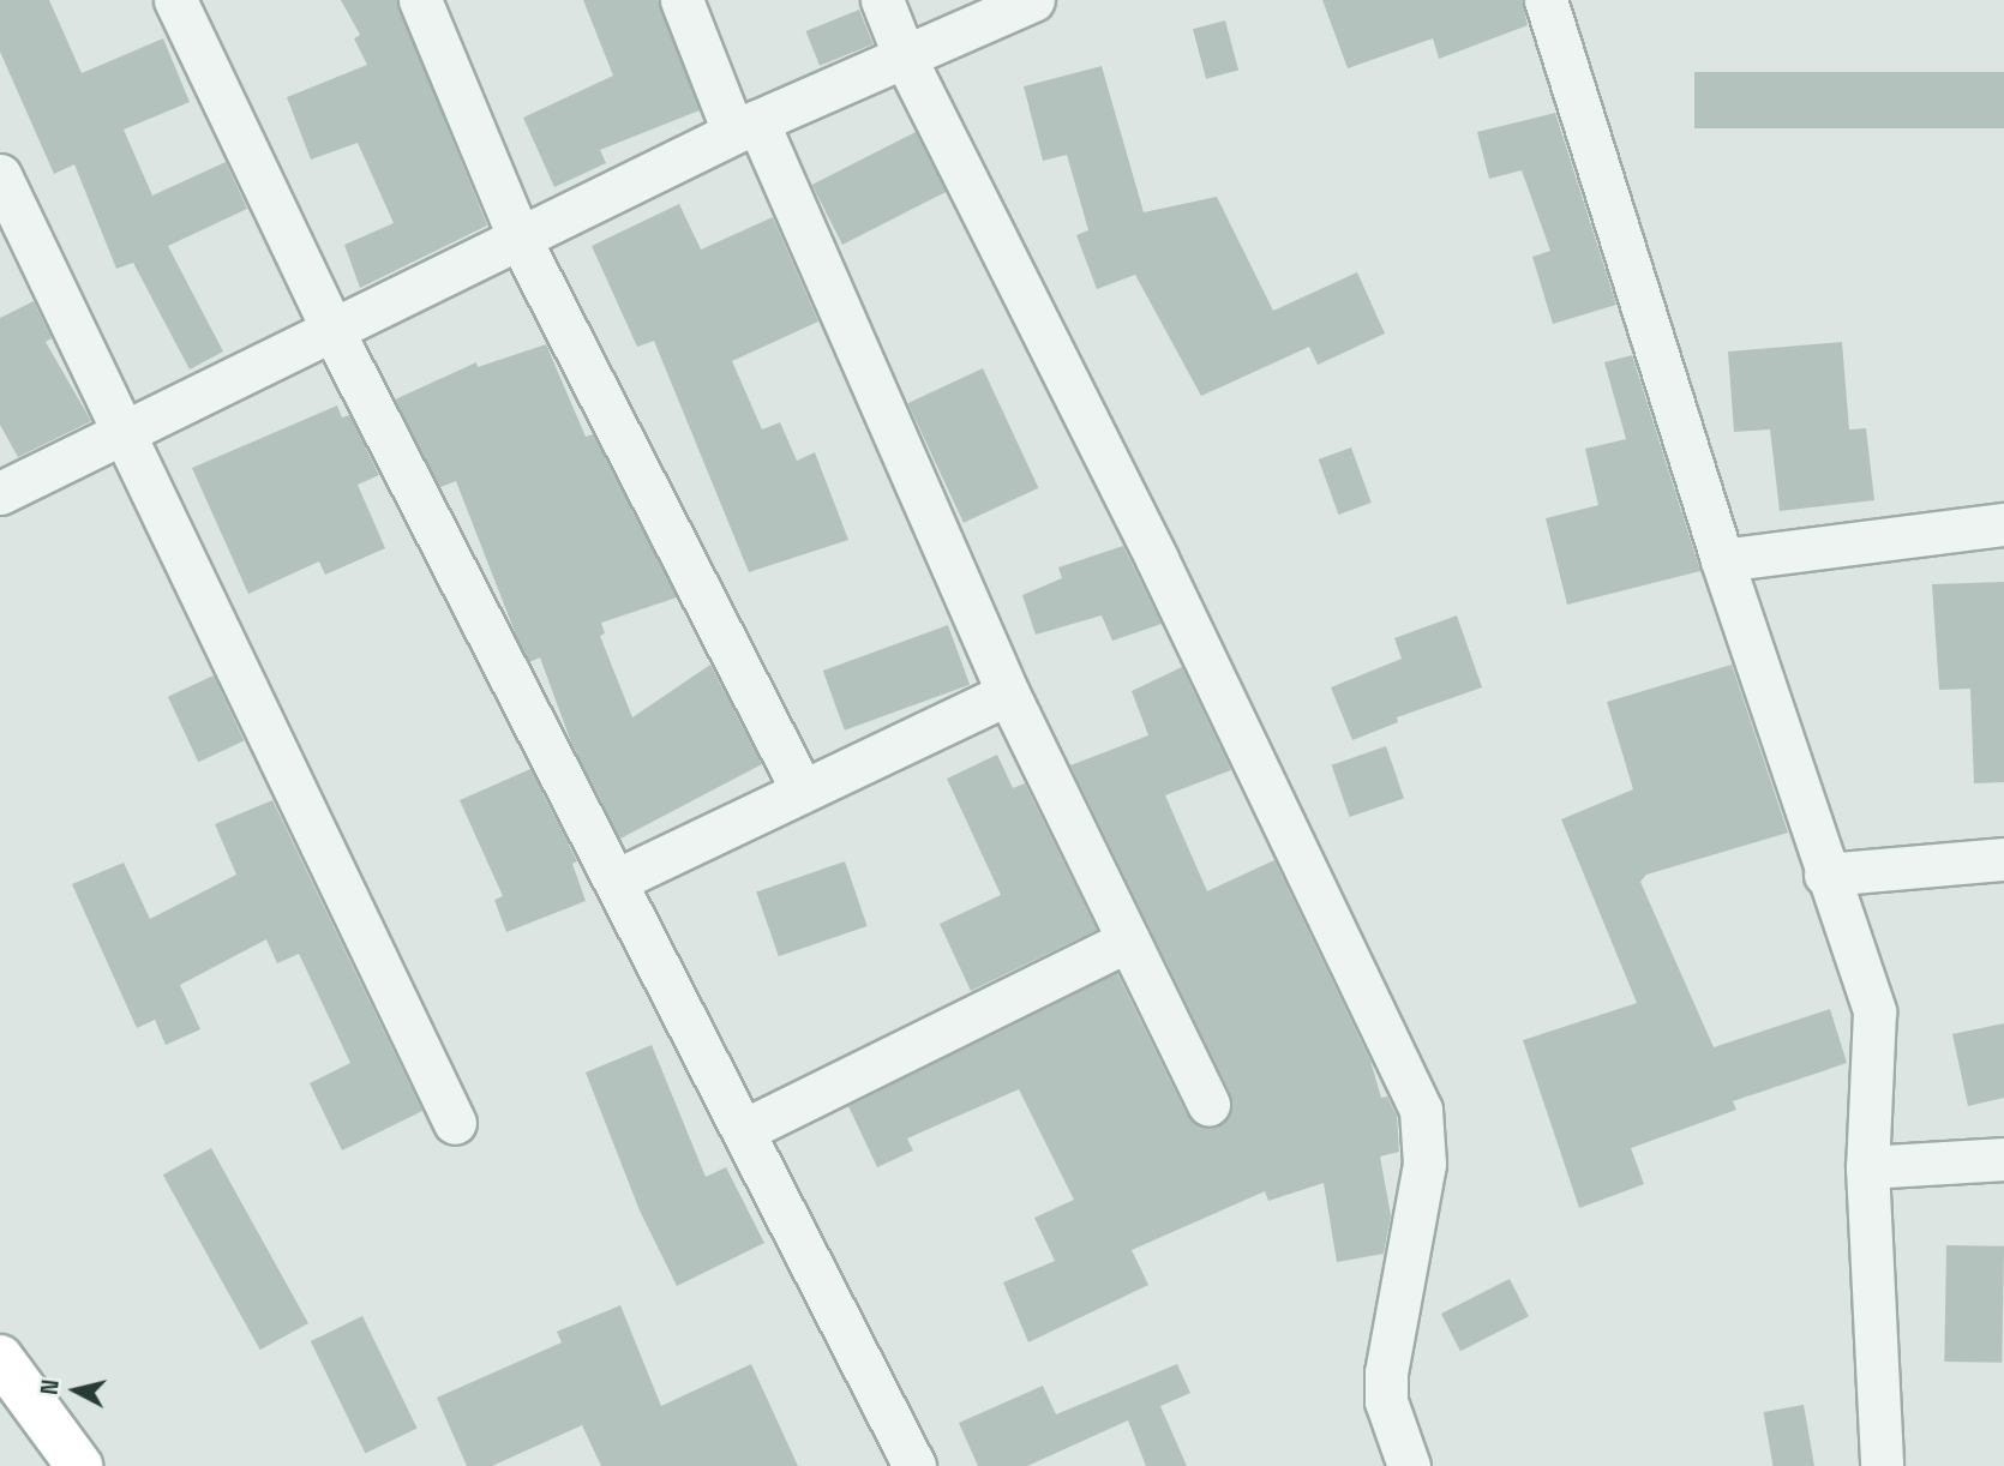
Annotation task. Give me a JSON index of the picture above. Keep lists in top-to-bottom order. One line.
{"north":"left"}
